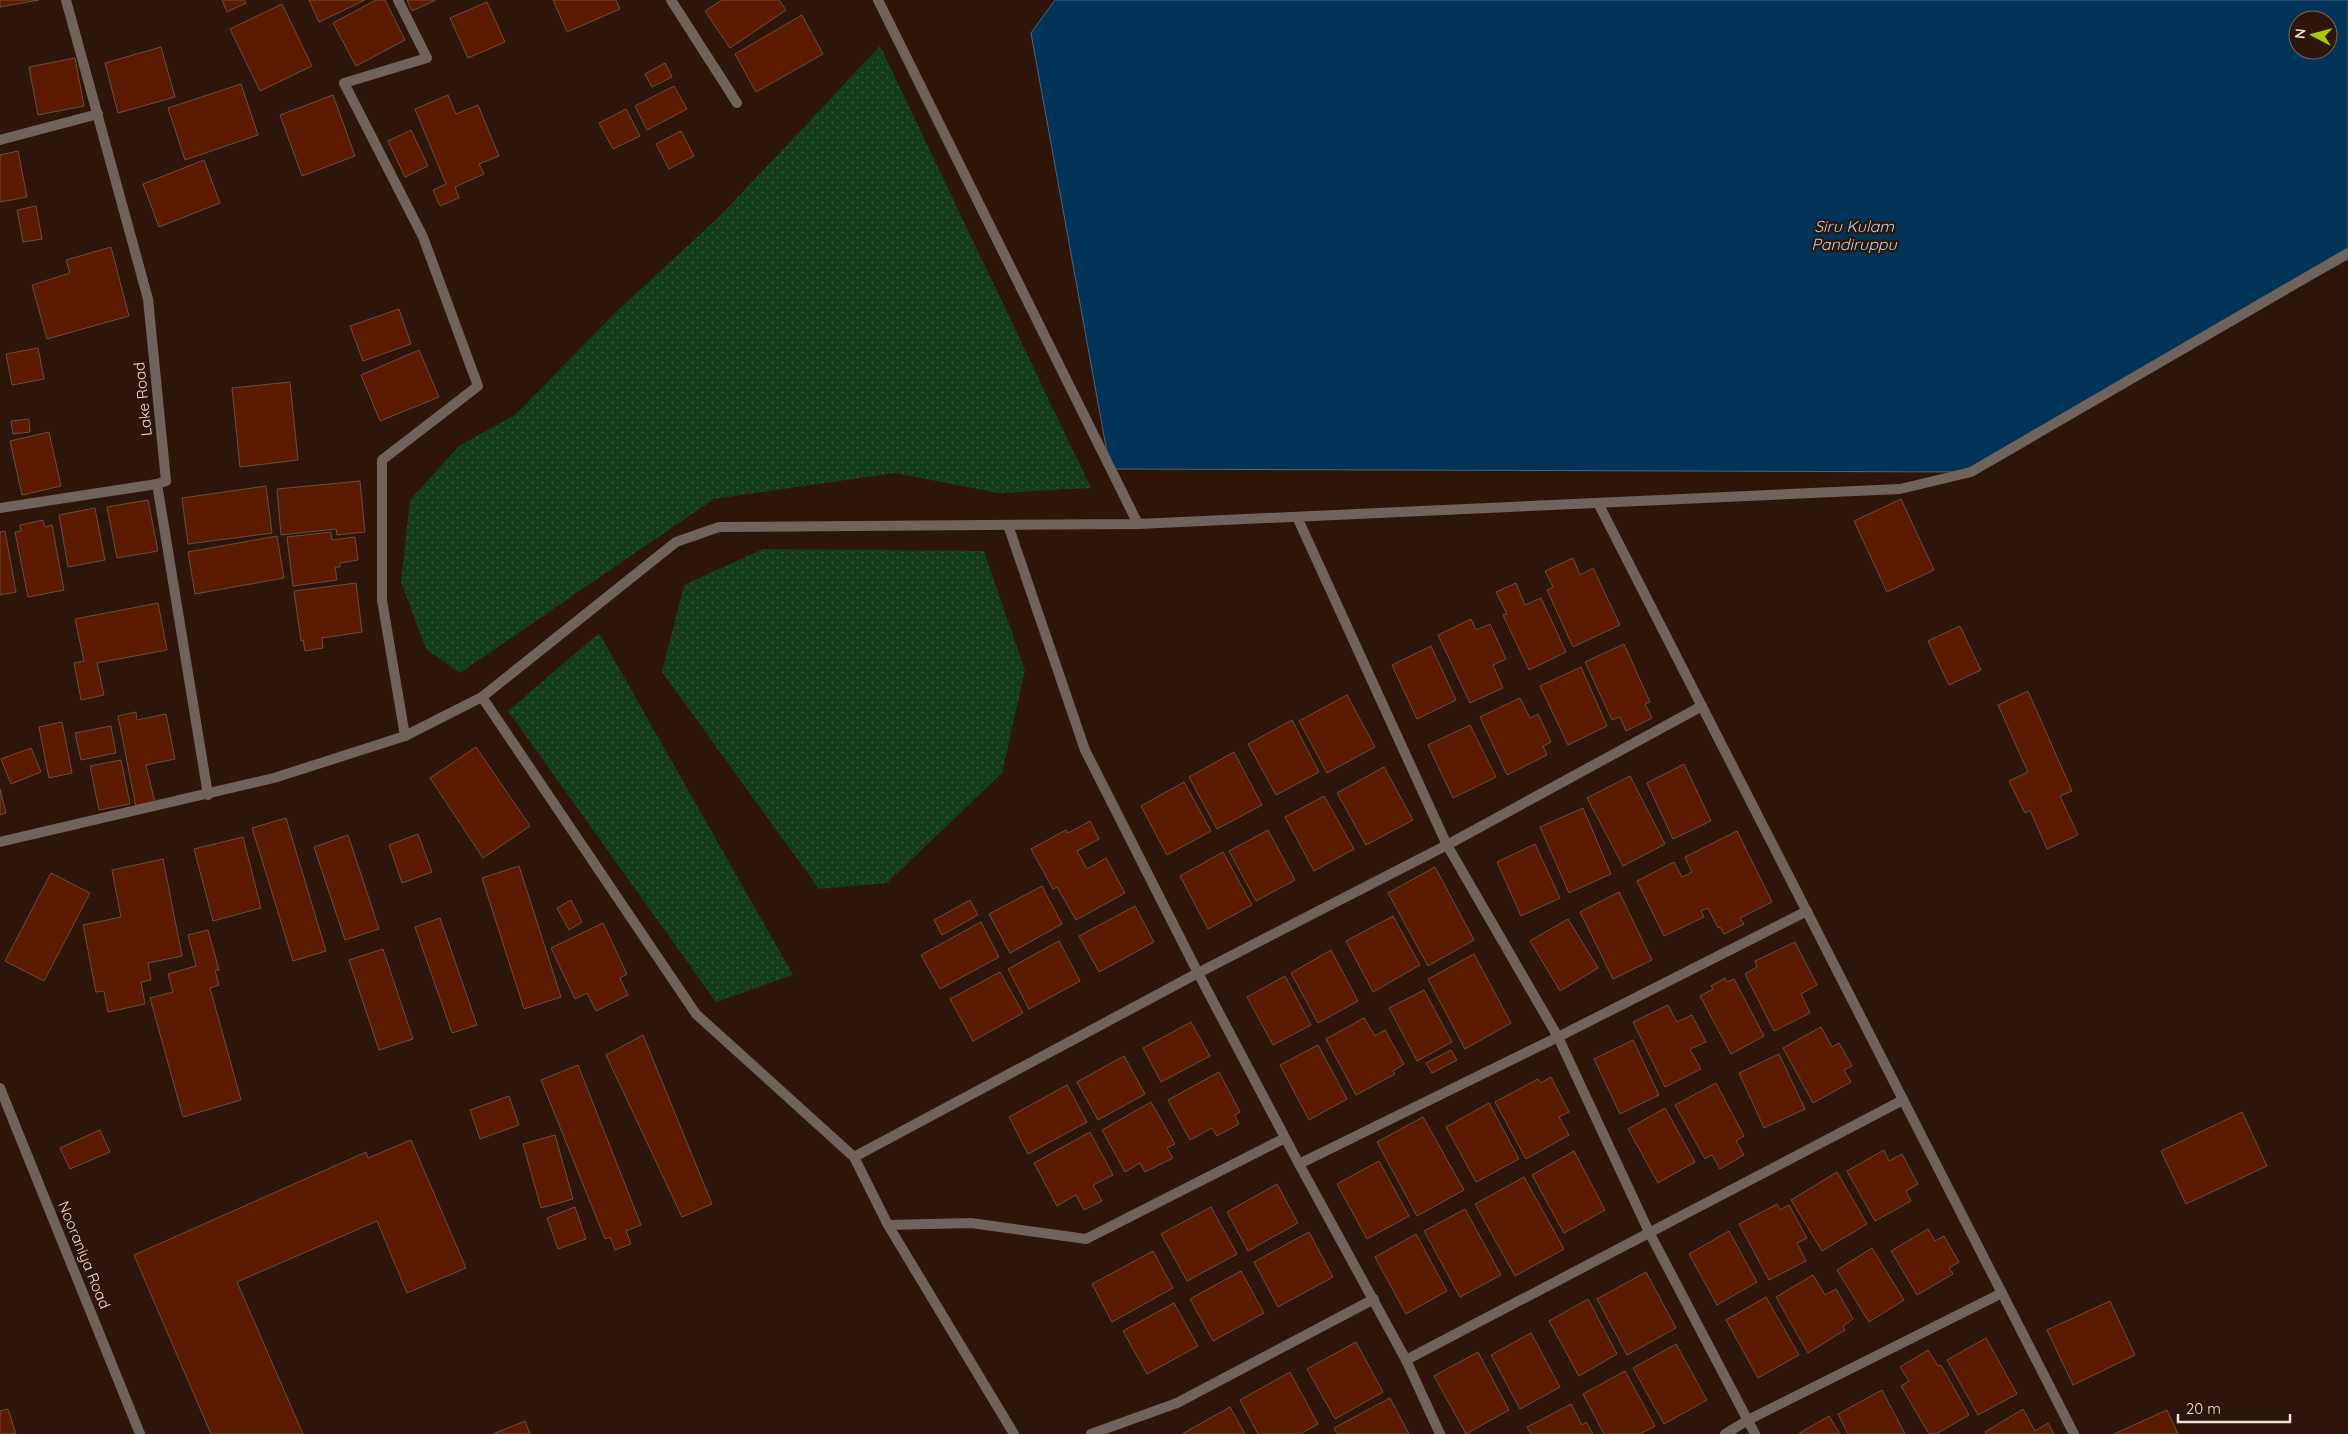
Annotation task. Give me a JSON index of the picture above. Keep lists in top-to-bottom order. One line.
{"streets":{"street":["Lake Road","Nooraniya Road"]},"water":["Siru Kulam Pandiruppu"],"scale_bar":"20 m","north":"left"}
